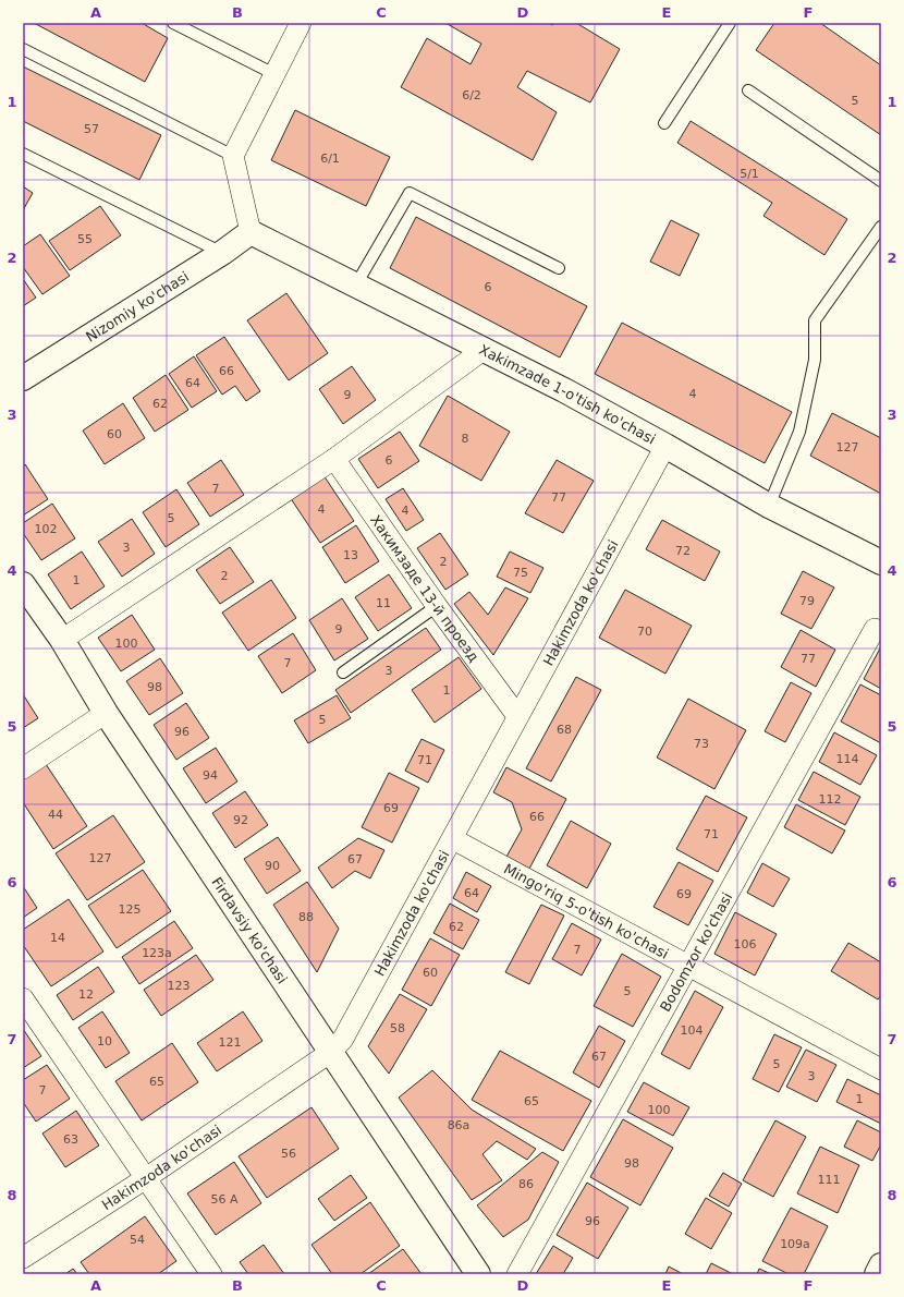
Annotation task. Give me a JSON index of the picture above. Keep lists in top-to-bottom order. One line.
{"streets":{"street":["Nizomiy ko'chasi","Xakimzade 1-o'tish ko'chasi","Хакимзаде 13-й проезд","Hakimzoda ko'chasi","Mingo'riq 5-o'tish ko'chasi","Firdavsiy ko'chasi","Bodomzor ko'chasi"]},"crossings":[["Nizomiy ko'chasi","Xakimzade 1-o'tish ko'chasi"],["Xakimzade 1-o'tish ko'chasi","Hakimzoda ko'chasi"],["Хакимзаде 13-й проезд","Hakimzoda ko'chasi"],["Hakimzoda ko'chasi","Mingo'riq 5-o'tish ko'chasi"],["Hakimzoda ko'chasi","Firdavsiy ko'chasi"],["Mingo'riq 5-o'tish ko'chasi","Bodomzor ko'chasi"]],"house_numbers":["6/2","5","57","6/1","5/1","55","6","66","64","4","9","62","60","8","127","6","7","77","4","4","5","102","3","72","13","2","75","2","1","79","11","9","70","100","77","7","3","98","1","5","68","96","73","114","71","94","112","69","44","66","92","71","127","67","90","64","69","125","88","62","14","106","7","123а","60","123","5","12","58","104","10","121","67","5","3","65","7","1","65","100","86а","63","56","98","111","86","56 A","96","54","109а"],"grid":{"columns":["A","B","C","D","E","F"],"rows":["1","2","3","4","5","6","7","8"]}}
